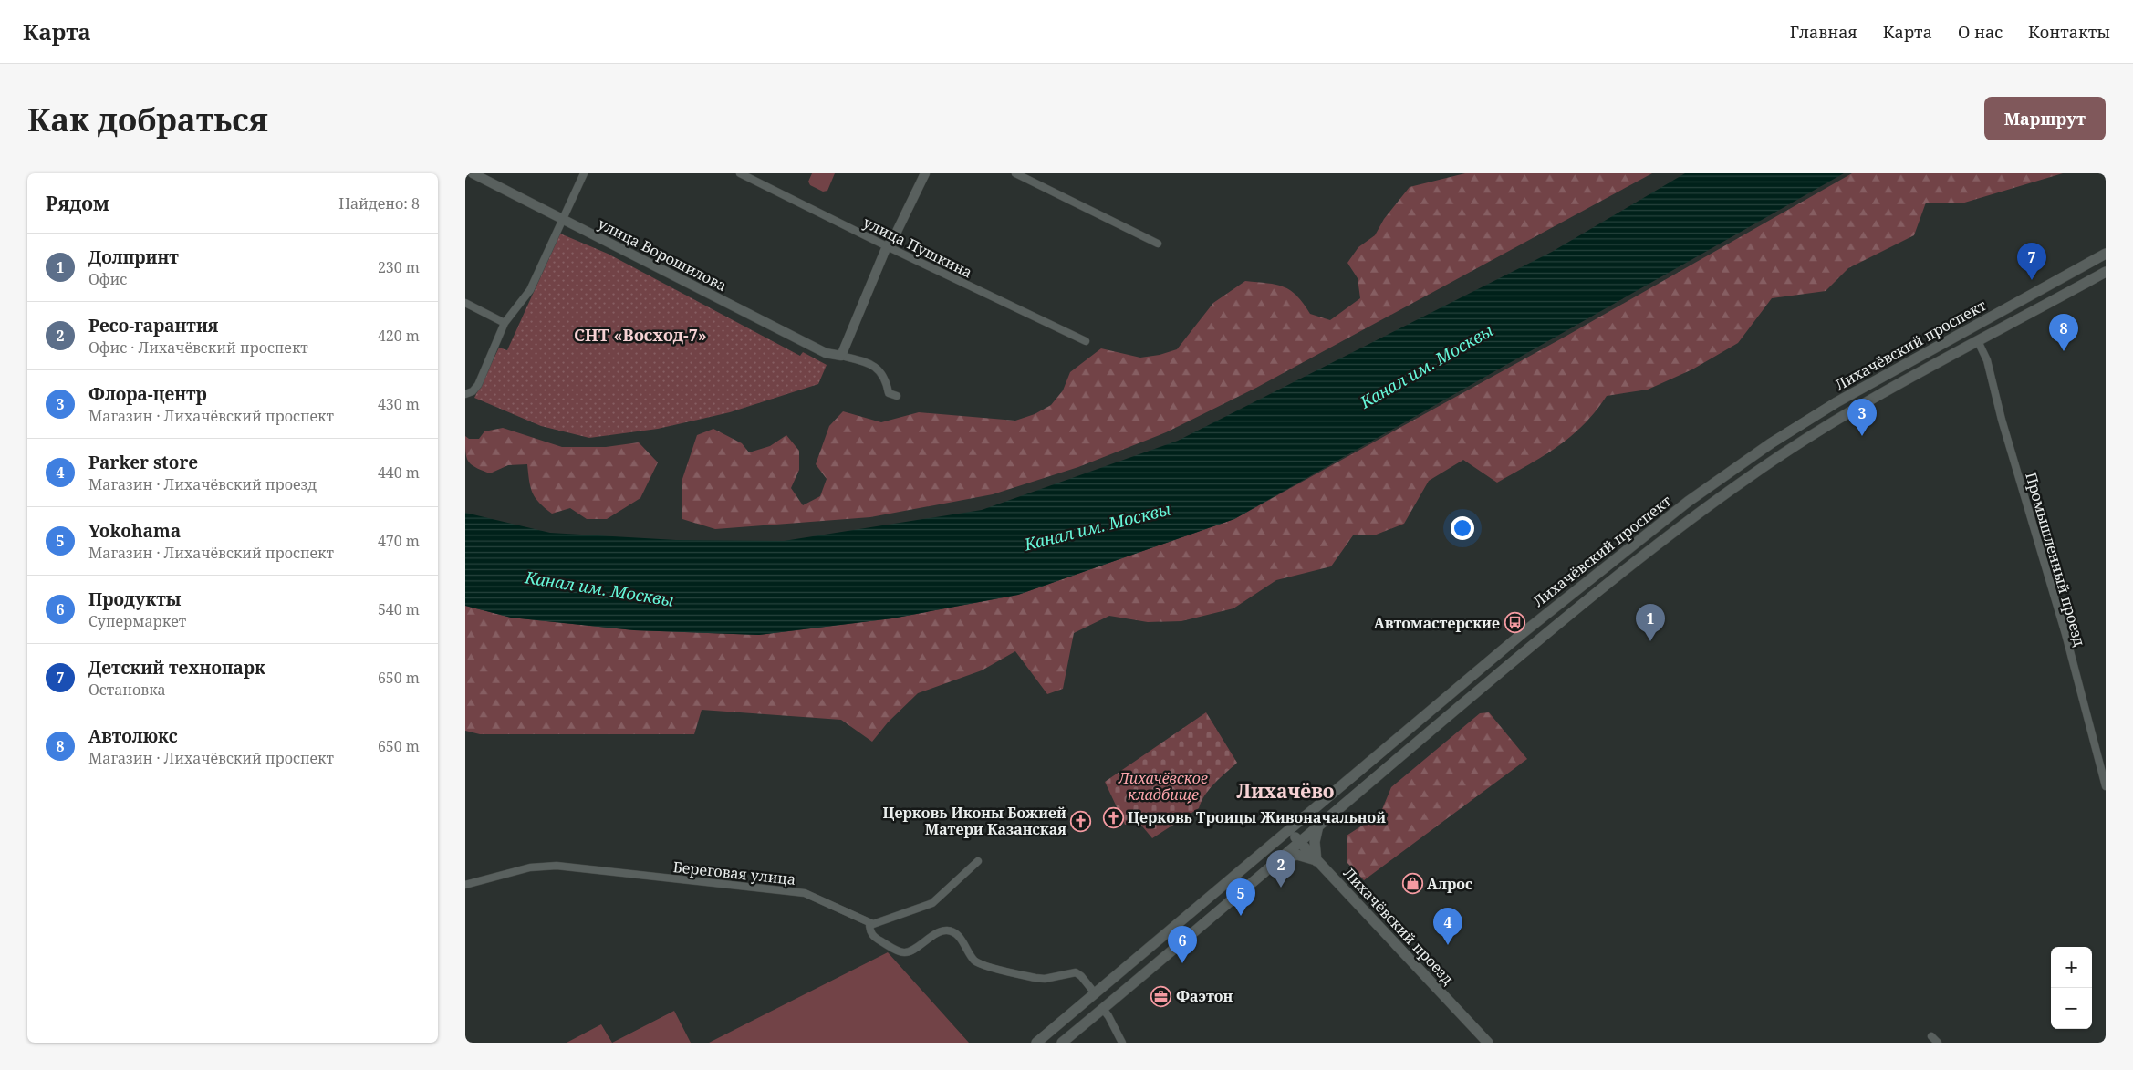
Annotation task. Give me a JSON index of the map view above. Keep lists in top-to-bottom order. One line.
{"streets":{"main road":["Лихачёвский проспект","Лихачёвский проезд"],"street":["улица Пушкина","улица Ворошилова","Промышленный проезд","Береговая улица"]},"crossings":[["Лихачёвский проспект","Промышленный проезд"],["Лихачёвский проспект","Лихачёвский проезд"]],"districts":["СНТ «Восход-7»","Лихачёво"],"water":["Канал им. Москвы"],"parks":["Лихачёвское кладбище"],"places":{"bus stop":["Автомастерские"],"church":["Церковь Троицы Живоначальной","Церковь Иконы Божией Матери Казанская"],"shop":["Алрос"],"office":["Фаэтон"]},"page":{"header":"Карта","nav":["Главная","Карта","О нас","Контакты"],"buttons":"Маршрут","title":"Как добраться","heading":["Рядом","Найдено: 8"],"list":[{"mark":"1","name":"Долпринт","note":"Офис","value":"230 m"},{"mark":"2","name":"Ресо-гарантия","note":"Офис · Лихачёвский проспект","value":"420 m"},{"mark":"3","name":"Флора-центр","note":"Магазин · Лихачёвский проспект","value":"430 m"},{"mark":"4","name":"Parker store","note":"Магазин · Лихачёвский проезд","value":"440 m"},{"mark":"5","name":"Yokohama","note":"Магазин · Лихачёвский проспект","value":"470 m"},{"mark":"6","name":"Продукты","note":"Супермаркет","value":"540 m"},{"mark":"7","name":"Детский технопарк","note":"Остановка","value":"650 m"},{"mark":"8","name":"Автолюкс","note":"Магазин · Лихачёвский проспект","value":"650 m"}],"pins":["7","8","3","1","2","5","4","6"],"map_buttons":["+","−"]}}
